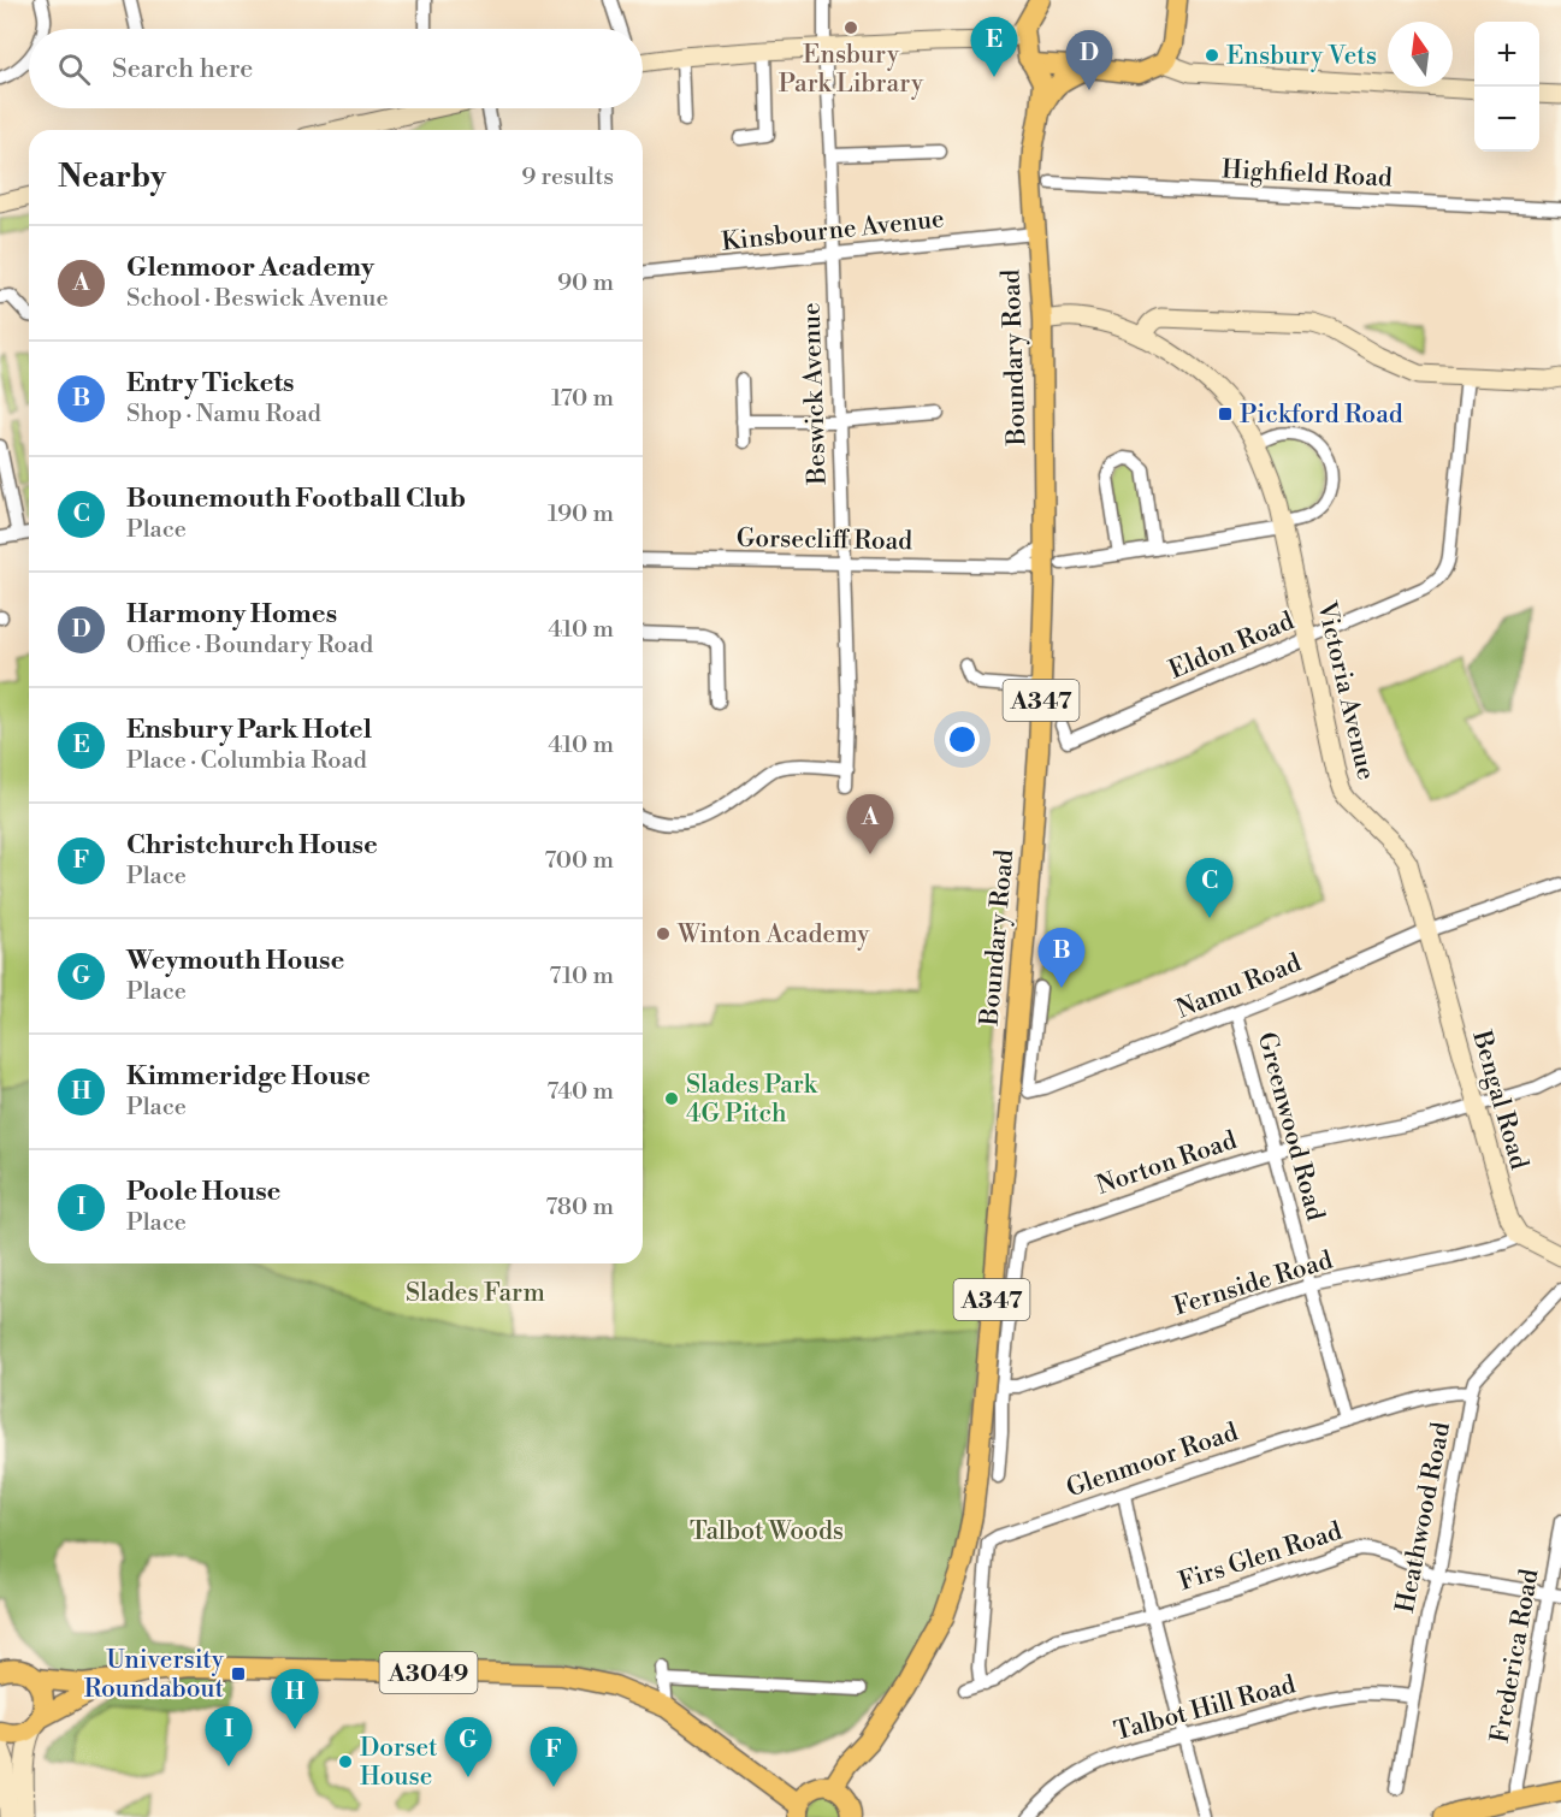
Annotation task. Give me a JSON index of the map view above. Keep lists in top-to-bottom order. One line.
{"streets":{"main road":["Boundary Road","A347","A3049"],"street":["Highfield Road","Kinsbourne Avenue","Beswick Avenue","Gorsecliff Road","Eldon Road","Victoria Avenue","Namu Road","Bengal Road","Greenwood Road","Norton Road","Fernside Road","Glenmoor Road","Heathwood Road","Firs Glen Road","Frederica Road","Talbot Hill Road"]},"crossings":[["Kinsbourne Avenue","Boundary Road"],["Kinsbourne Avenue","Beswick Avenue"],["Boundary Road","Gorsecliff Road"],["Boundary Road","Victoria Avenue"],["Boundary Road","A347"],["Beswick Avenue","Gorsecliff Road"],["Eldon Road","Victoria Avenue"],["Victoria Avenue","Namu Road"],["Victoria Avenue","Bengal Road"],["Namu Road","Bengal Road"],["Namu Road","Greenwood Road"],["Bengal Road","Norton Road"],["Bengal Road","Fernside Road"],["Greenwood Road","Norton Road"],["Greenwood Road","Fernside Road"],["Greenwood Road","Glenmoor Road"],["Norton Road","Fernside Road"],["Glenmoor Road","Heathwood Road"],["Glenmoor Road","Firs Glen Road"],["Heathwood Road","Firs Glen Road"],["Heathwood Road","Talbot Hill Road"],["Firs Glen Road","Frederica Road"]],"parks":["Slades Farm","Talbot Woods"],"places":{"other":["Ensbury Park Library","Ensbury Vets","Winton Academy","Slades Park 4G Pitch","Dorset House"],"transit":["Pickford Road","University Roundabout"]},"north":"top","page":{"pins":["E","D","A","C","B","H","I","G","F"],"map_buttons":["+","−"],"search":"Search here","heading":["Nearby","9 results"],"list":[{"mark":"A","name":"Glenmoor Academy","note":"School · Beswick Avenue","value":"90 m"},{"mark":"B","name":"Entry Tickets","note":"Shop · Namu Road","value":"170 m"},{"mark":"C","name":"Bounemouth Football Club","note":"Place","value":"190 m"},{"mark":"D","name":"Harmony Homes","note":"Office · Boundary Road","value":"410 m"},{"mark":"E","name":"Ensbury Park Hotel","note":"Place · Columbia Road","value":"410 m"},{"mark":"F","name":"Christchurch House","note":"Place","value":"700 m"},{"mark":"G","name":"Weymouth House","note":"Place","value":"710 m"},{"mark":"H","name":"Kimmeridge House","note":"Place","value":"740 m"},{"mark":"I","name":"Poole House","note":"Place","value":"780 m"}]}}
